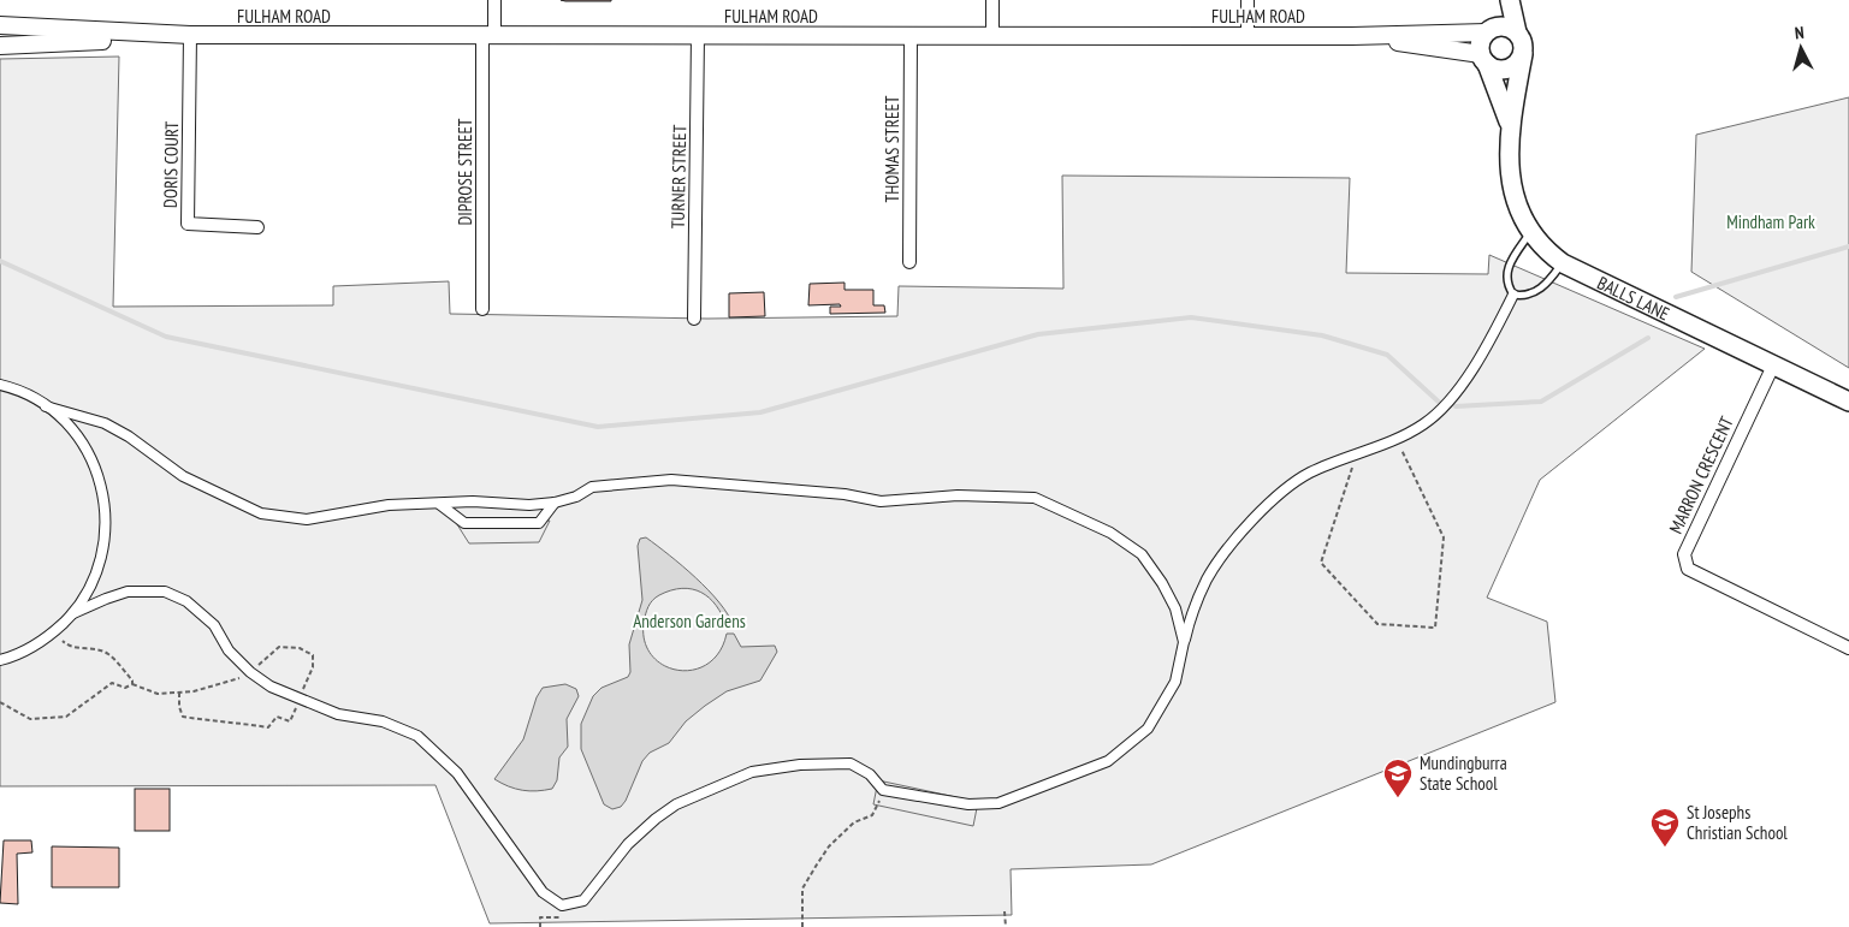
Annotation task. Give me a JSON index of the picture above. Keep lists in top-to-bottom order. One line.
{"streets":{"main road":["BALLS LANE"],"street":["FULHAM ROAD","THOMAS STREET","DORIS COURT","DIPROSE STREET","TURNER STREET","MARRON CRESCENT"]},"crossings":[["FULHAM ROAD","THOMAS STREET"],["FULHAM ROAD","DORIS COURT"],["FULHAM ROAD","DIPROSE STREET"],["FULHAM ROAD","TURNER STREET"],["FULHAM ROAD","BALLS LANE"],["BALLS LANE","MARRON CRESCENT"]],"parks":["Mindham Park","Anderson Gardens"],"places":{"school or university":["Mundingburra State School","St Josephs Christian School"]},"north":"top"}
